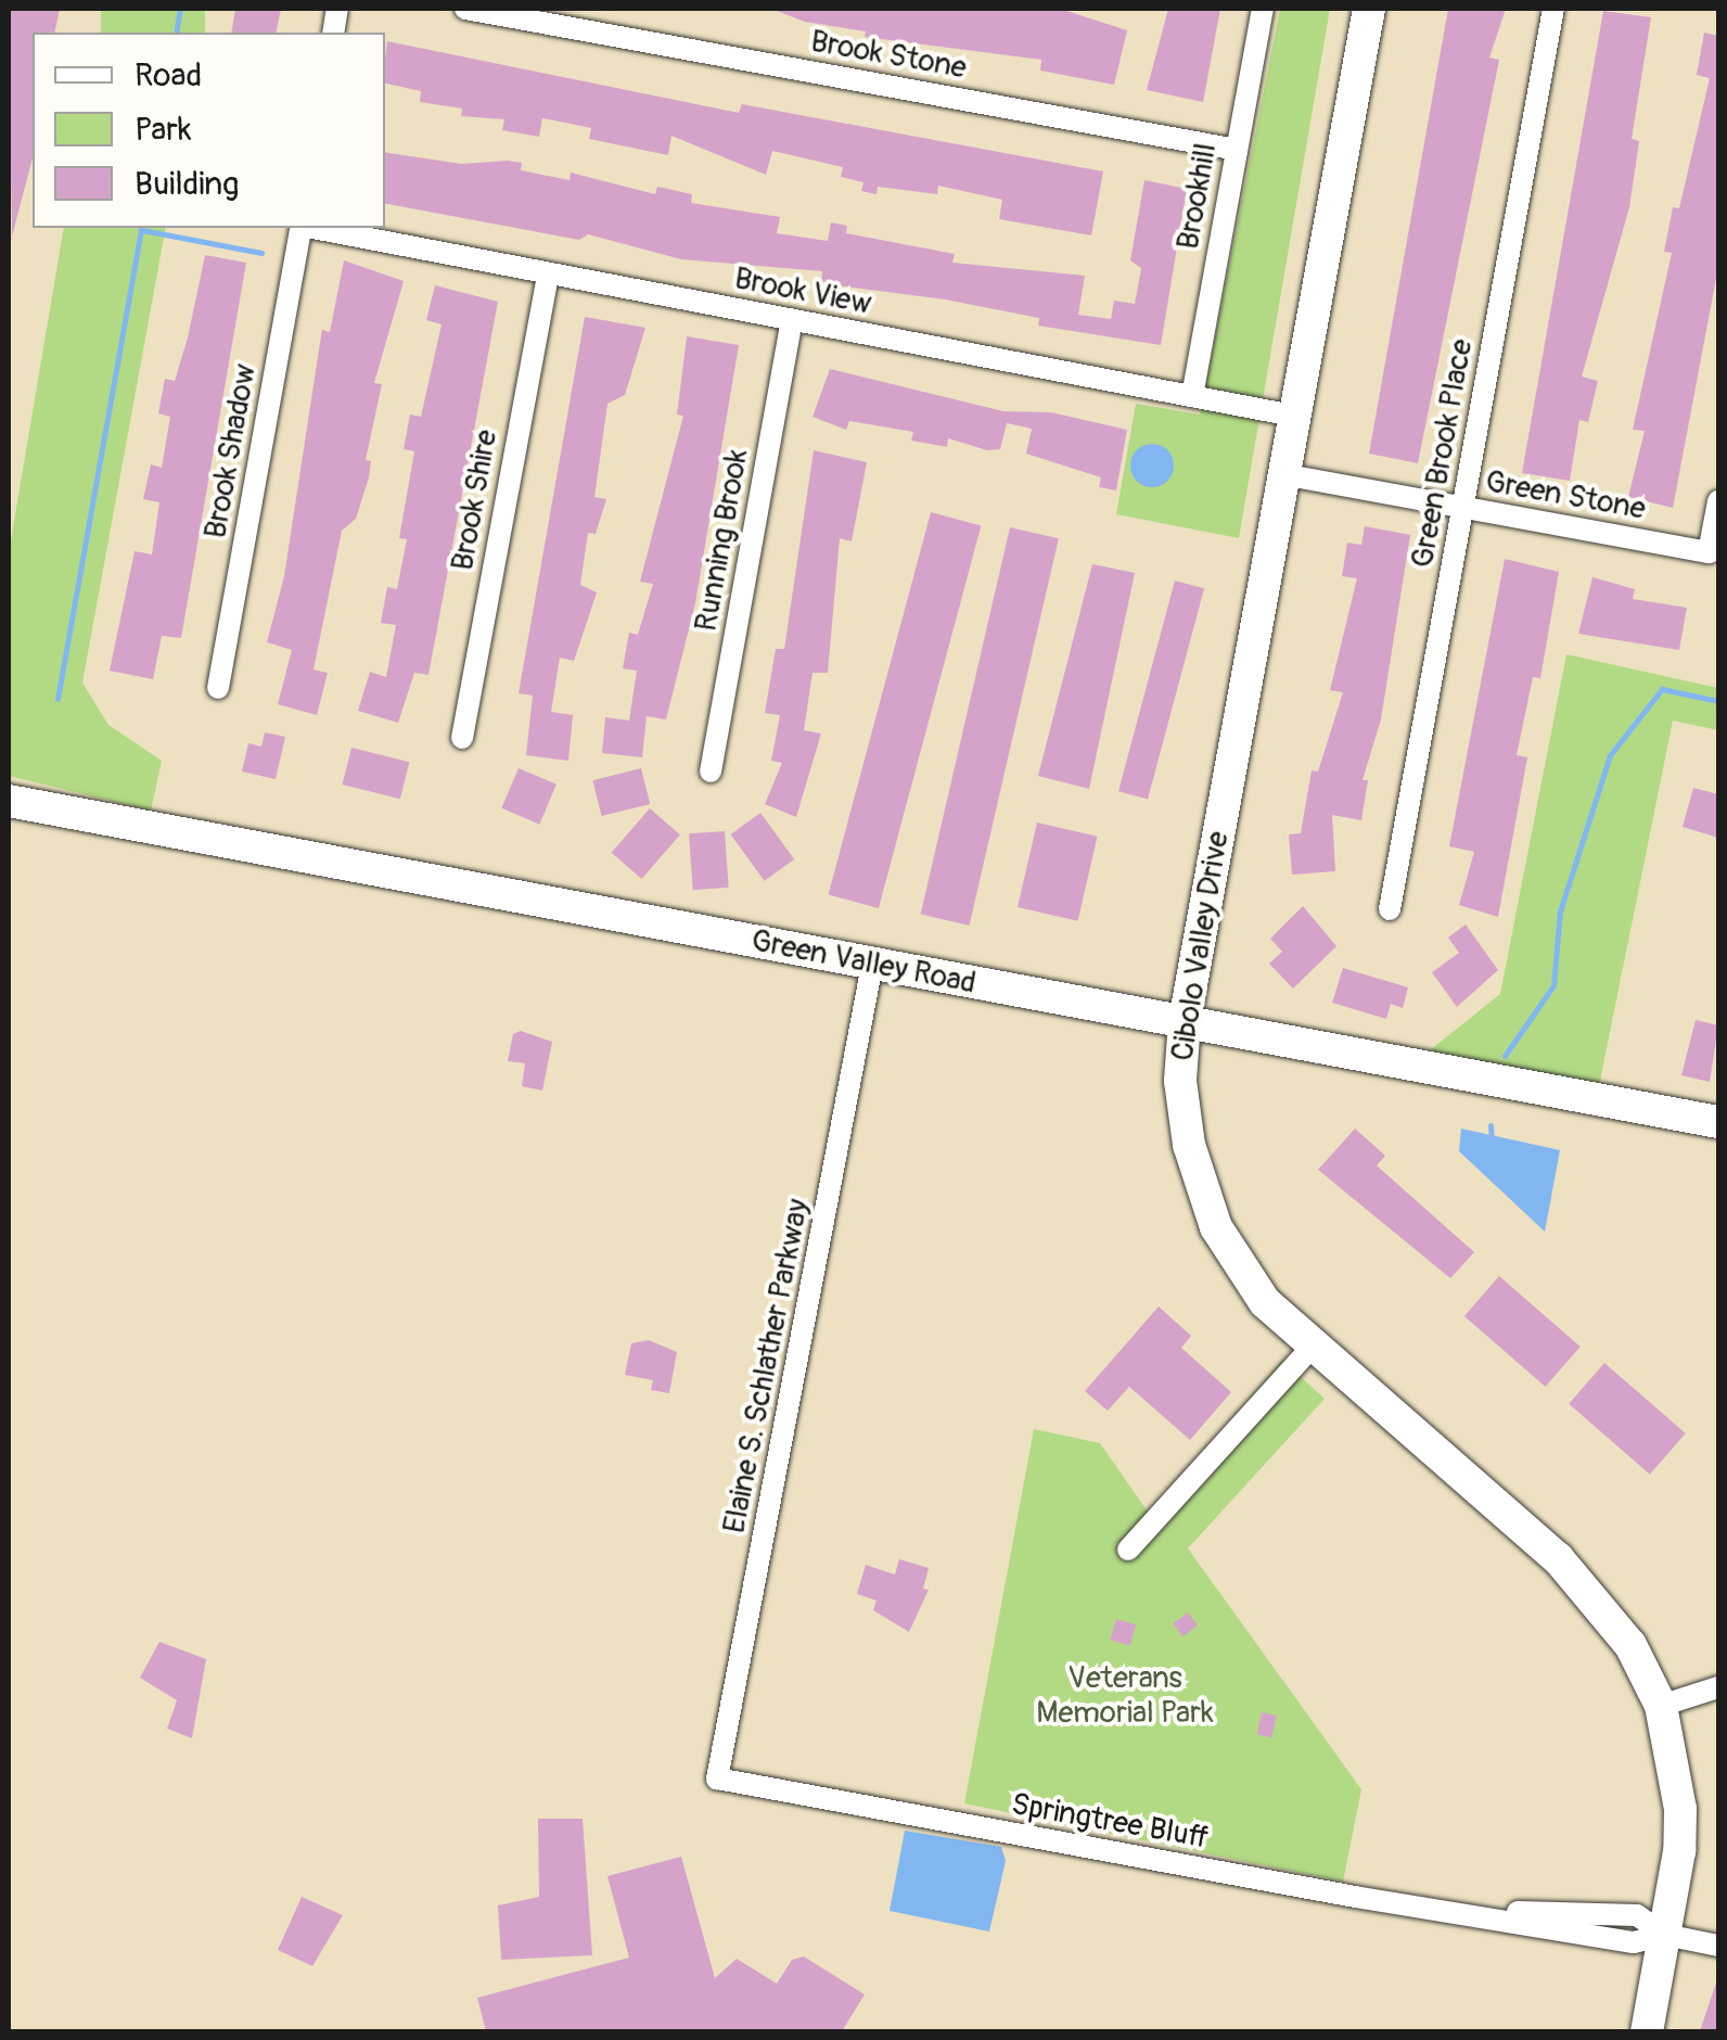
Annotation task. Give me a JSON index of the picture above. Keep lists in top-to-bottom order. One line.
{"streets":{"main road":["Cibolo Valley Drive","Green Valley Road"],"street":["Brook Stone","Brookhill","Brook View","Brook Shadow","Green Brook Place","Green Stone","Brook Shire","Running Brook","Elaine S. Schlather Parkway","Springtree Bluff"]},"crossings":[["Brook Stone","Brookhill"],["Brookhill","Brook View"],["Brook View","Brook Shire"],["Brook View","Running Brook"],["Brook View","Cibolo Valley Drive"],["Green Brook Place","Green Stone"],["Green Stone","Cibolo Valley Drive"],["Cibolo Valley Drive","Green Valley Road"],["Cibolo Valley Drive","Springtree Bluff"],["Green Valley Road","Elaine S. Schlather Parkway"],["Elaine S. Schlather Parkway","Springtree Bluff"]],"parks":["Veterans Memorial Park"],"legend":["Road","Park","Building"]}
